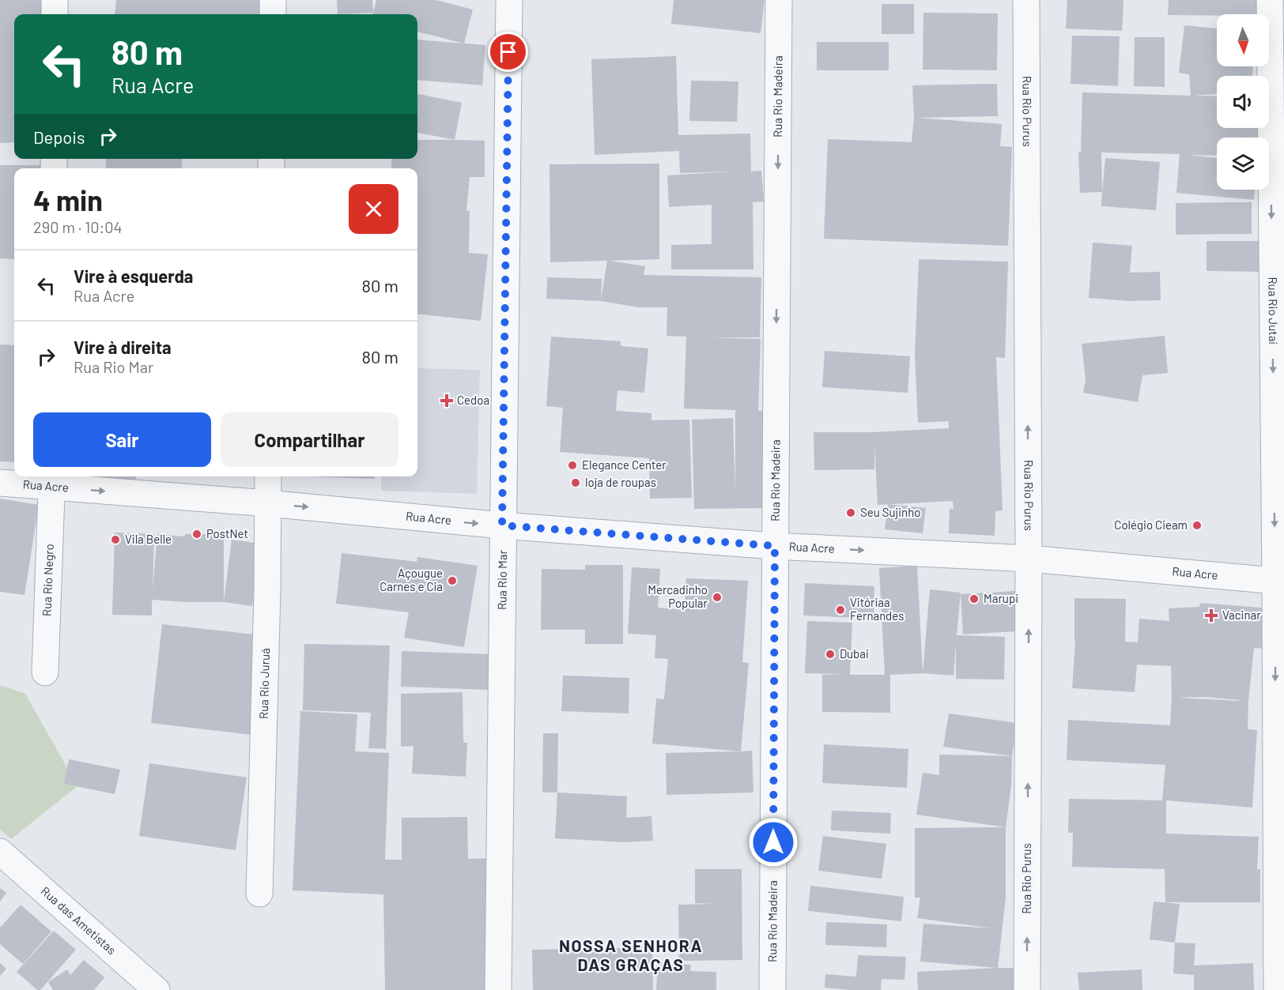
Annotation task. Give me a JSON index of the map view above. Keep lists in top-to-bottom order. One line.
{"streets":{"street":["Rua Rio Madeira","Rua Rio Purus","Rua Rio Jutaí","Rua Acre","Rua Rio Negro","Rua Rio Mar","Rua Rio Juruá","Rua das Ametistas"]},"crossings":[["Rua Rio Madeira","Rua Acre"],["Rua Rio Purus","Rua Acre"],["Rua Rio Jutaí","Rua Acre"],["Rua Acre","Rua Rio Negro"],["Rua Acre","Rua Rio Mar"],["Rua Acre","Rua Rio Juruá"]],"one_way":["Rua Rio Madeira","Rua Rio Purus","Rua Rio Jutaí","Rua Acre"],"districts":["NOSSA SENHORA DAS GRAÇAS"],"places":{"health":["Cedoa","Vacinar"],"other":["Elegance Center","loja de roupas","Seu Sujinho","Colégio Cieam","PostNet","Vila Belle","Açougue Carnes e Cia","Mercadinho Popular","Marupi","Vitóriaa Fernandes","Dubai"]},"north":"bottom","page":{"turn":["80 m","Rua Acre"],"then":"Depois","heading":["4 min","290 m · 10:04"],"list":[{"name":"Vire à esquerda","note":"Rua Acre","value":"80 m"},{"name":"Vire à direita","note":"Rua Rio Mar","value":"80 m"}],"buttons":["Sair","Compartilhar"]}}
